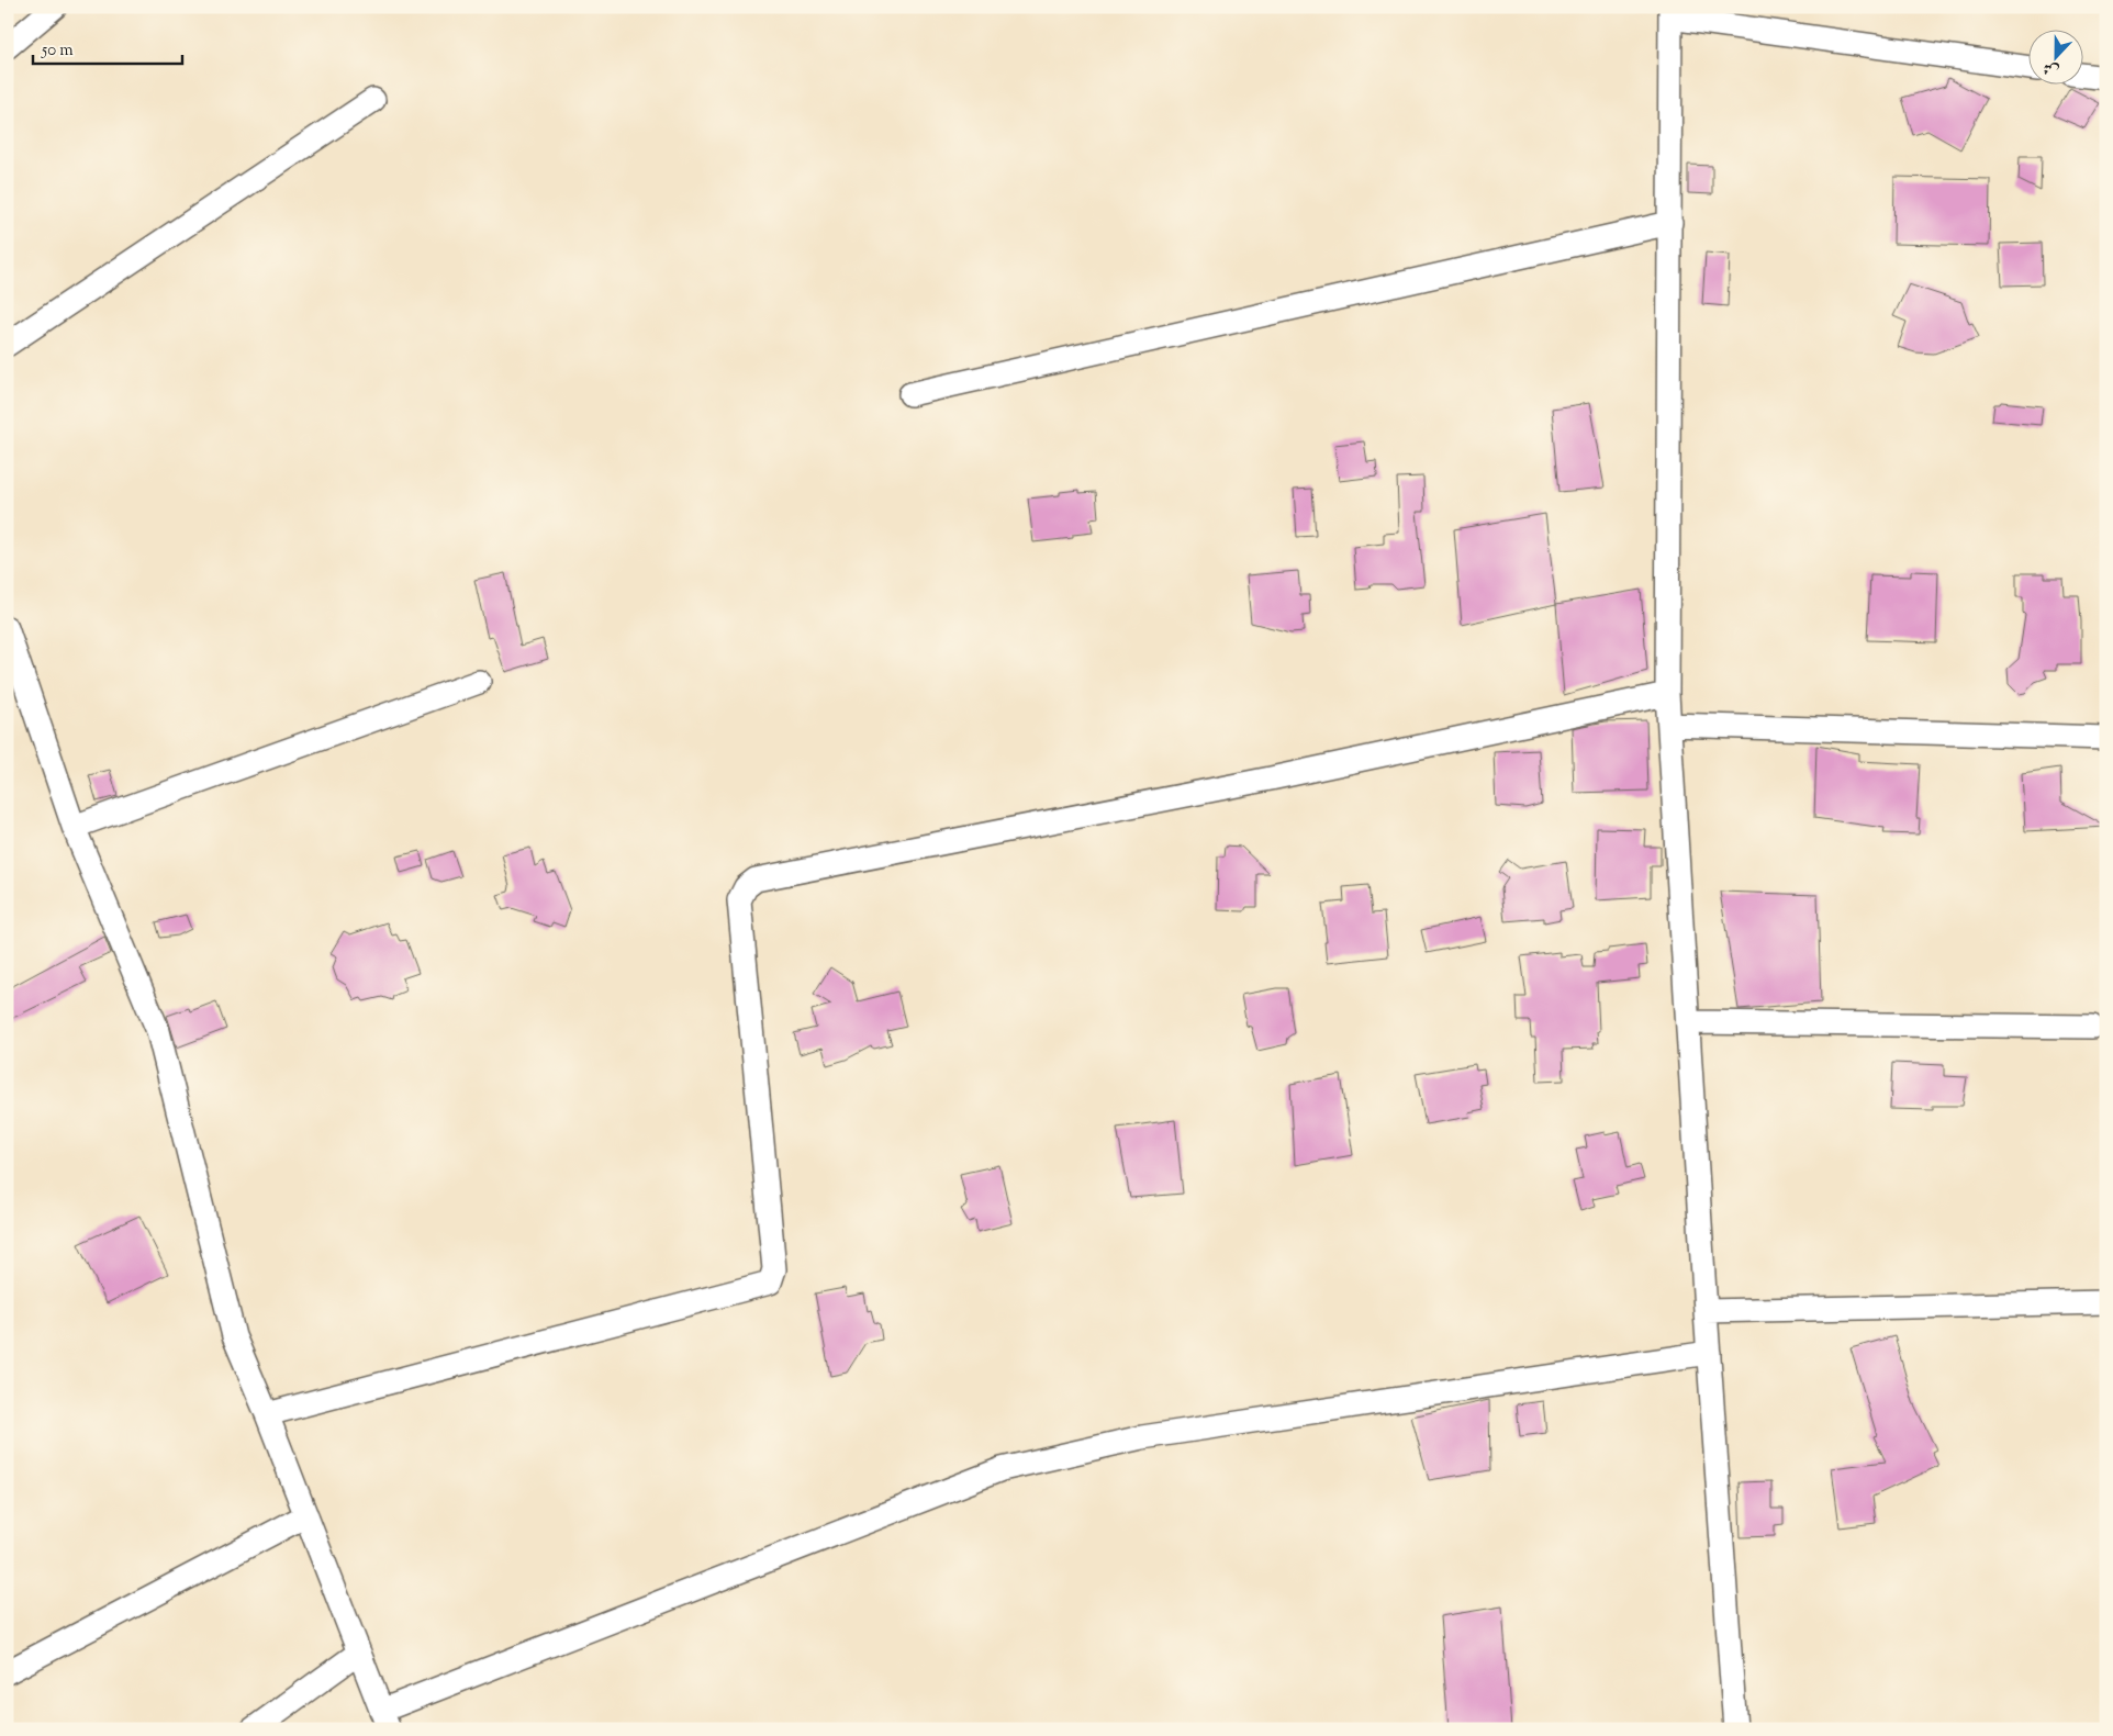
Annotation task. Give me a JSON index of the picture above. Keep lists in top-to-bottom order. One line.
{"scale_bar":"50 m","north":"bottom"}
